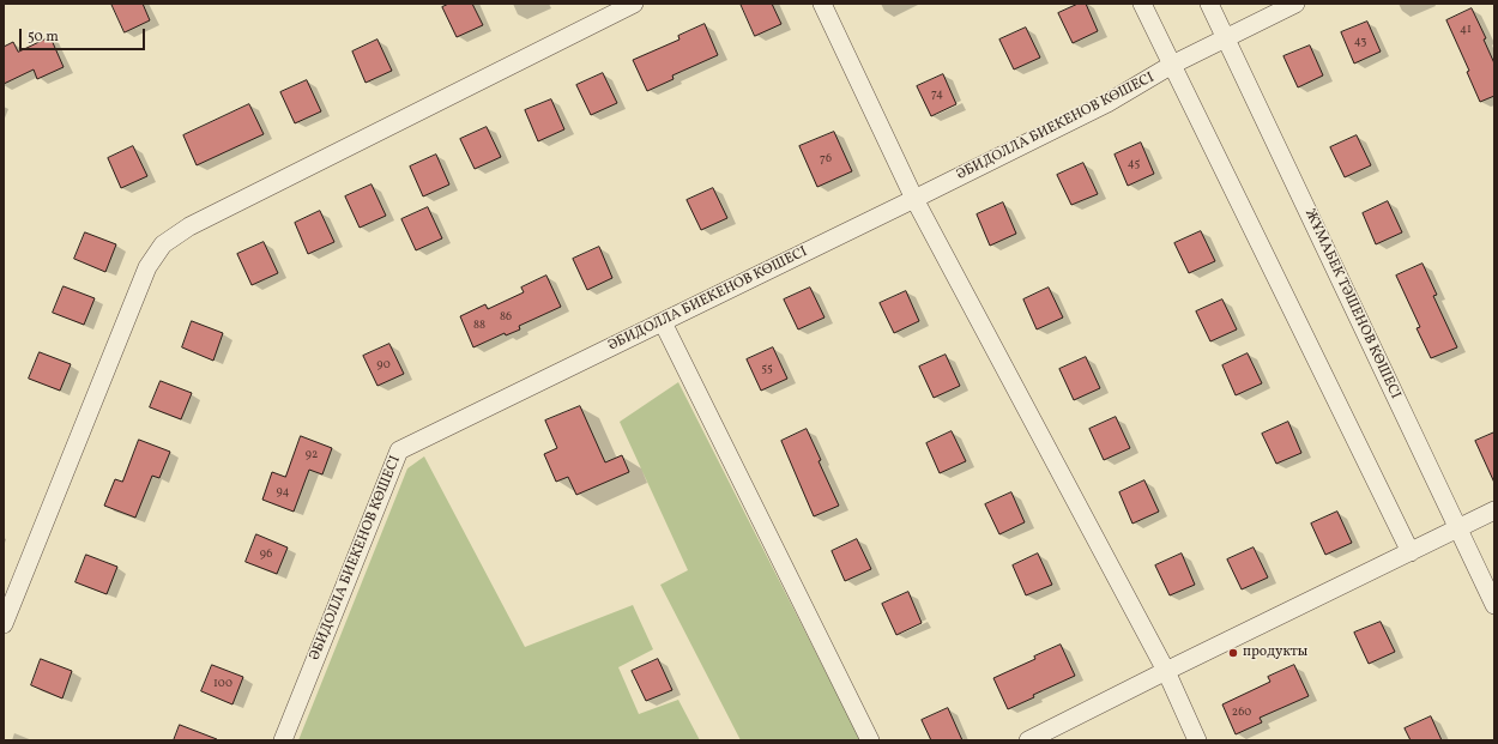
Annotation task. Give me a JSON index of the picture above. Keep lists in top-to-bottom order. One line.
{"streets":{"street":["ӘБИДОЛЛА БИЕКЕНОВ КӨШЕСІ","ЖҰМАБЕК ТӘШЕНОВ КӨШЕСІ"]},"crossings":[["ӘБИДОЛЛА БИЕКЕНОВ КӨШЕСІ","ЖҰМАБЕК ТӘШЕНОВ КӨШЕСІ"]],"places":["продукты"],"house_numbers":["41","43","74","76","45","86","88","90","55","92","94","96","100","260"],"scale_bar":"50 m"}
